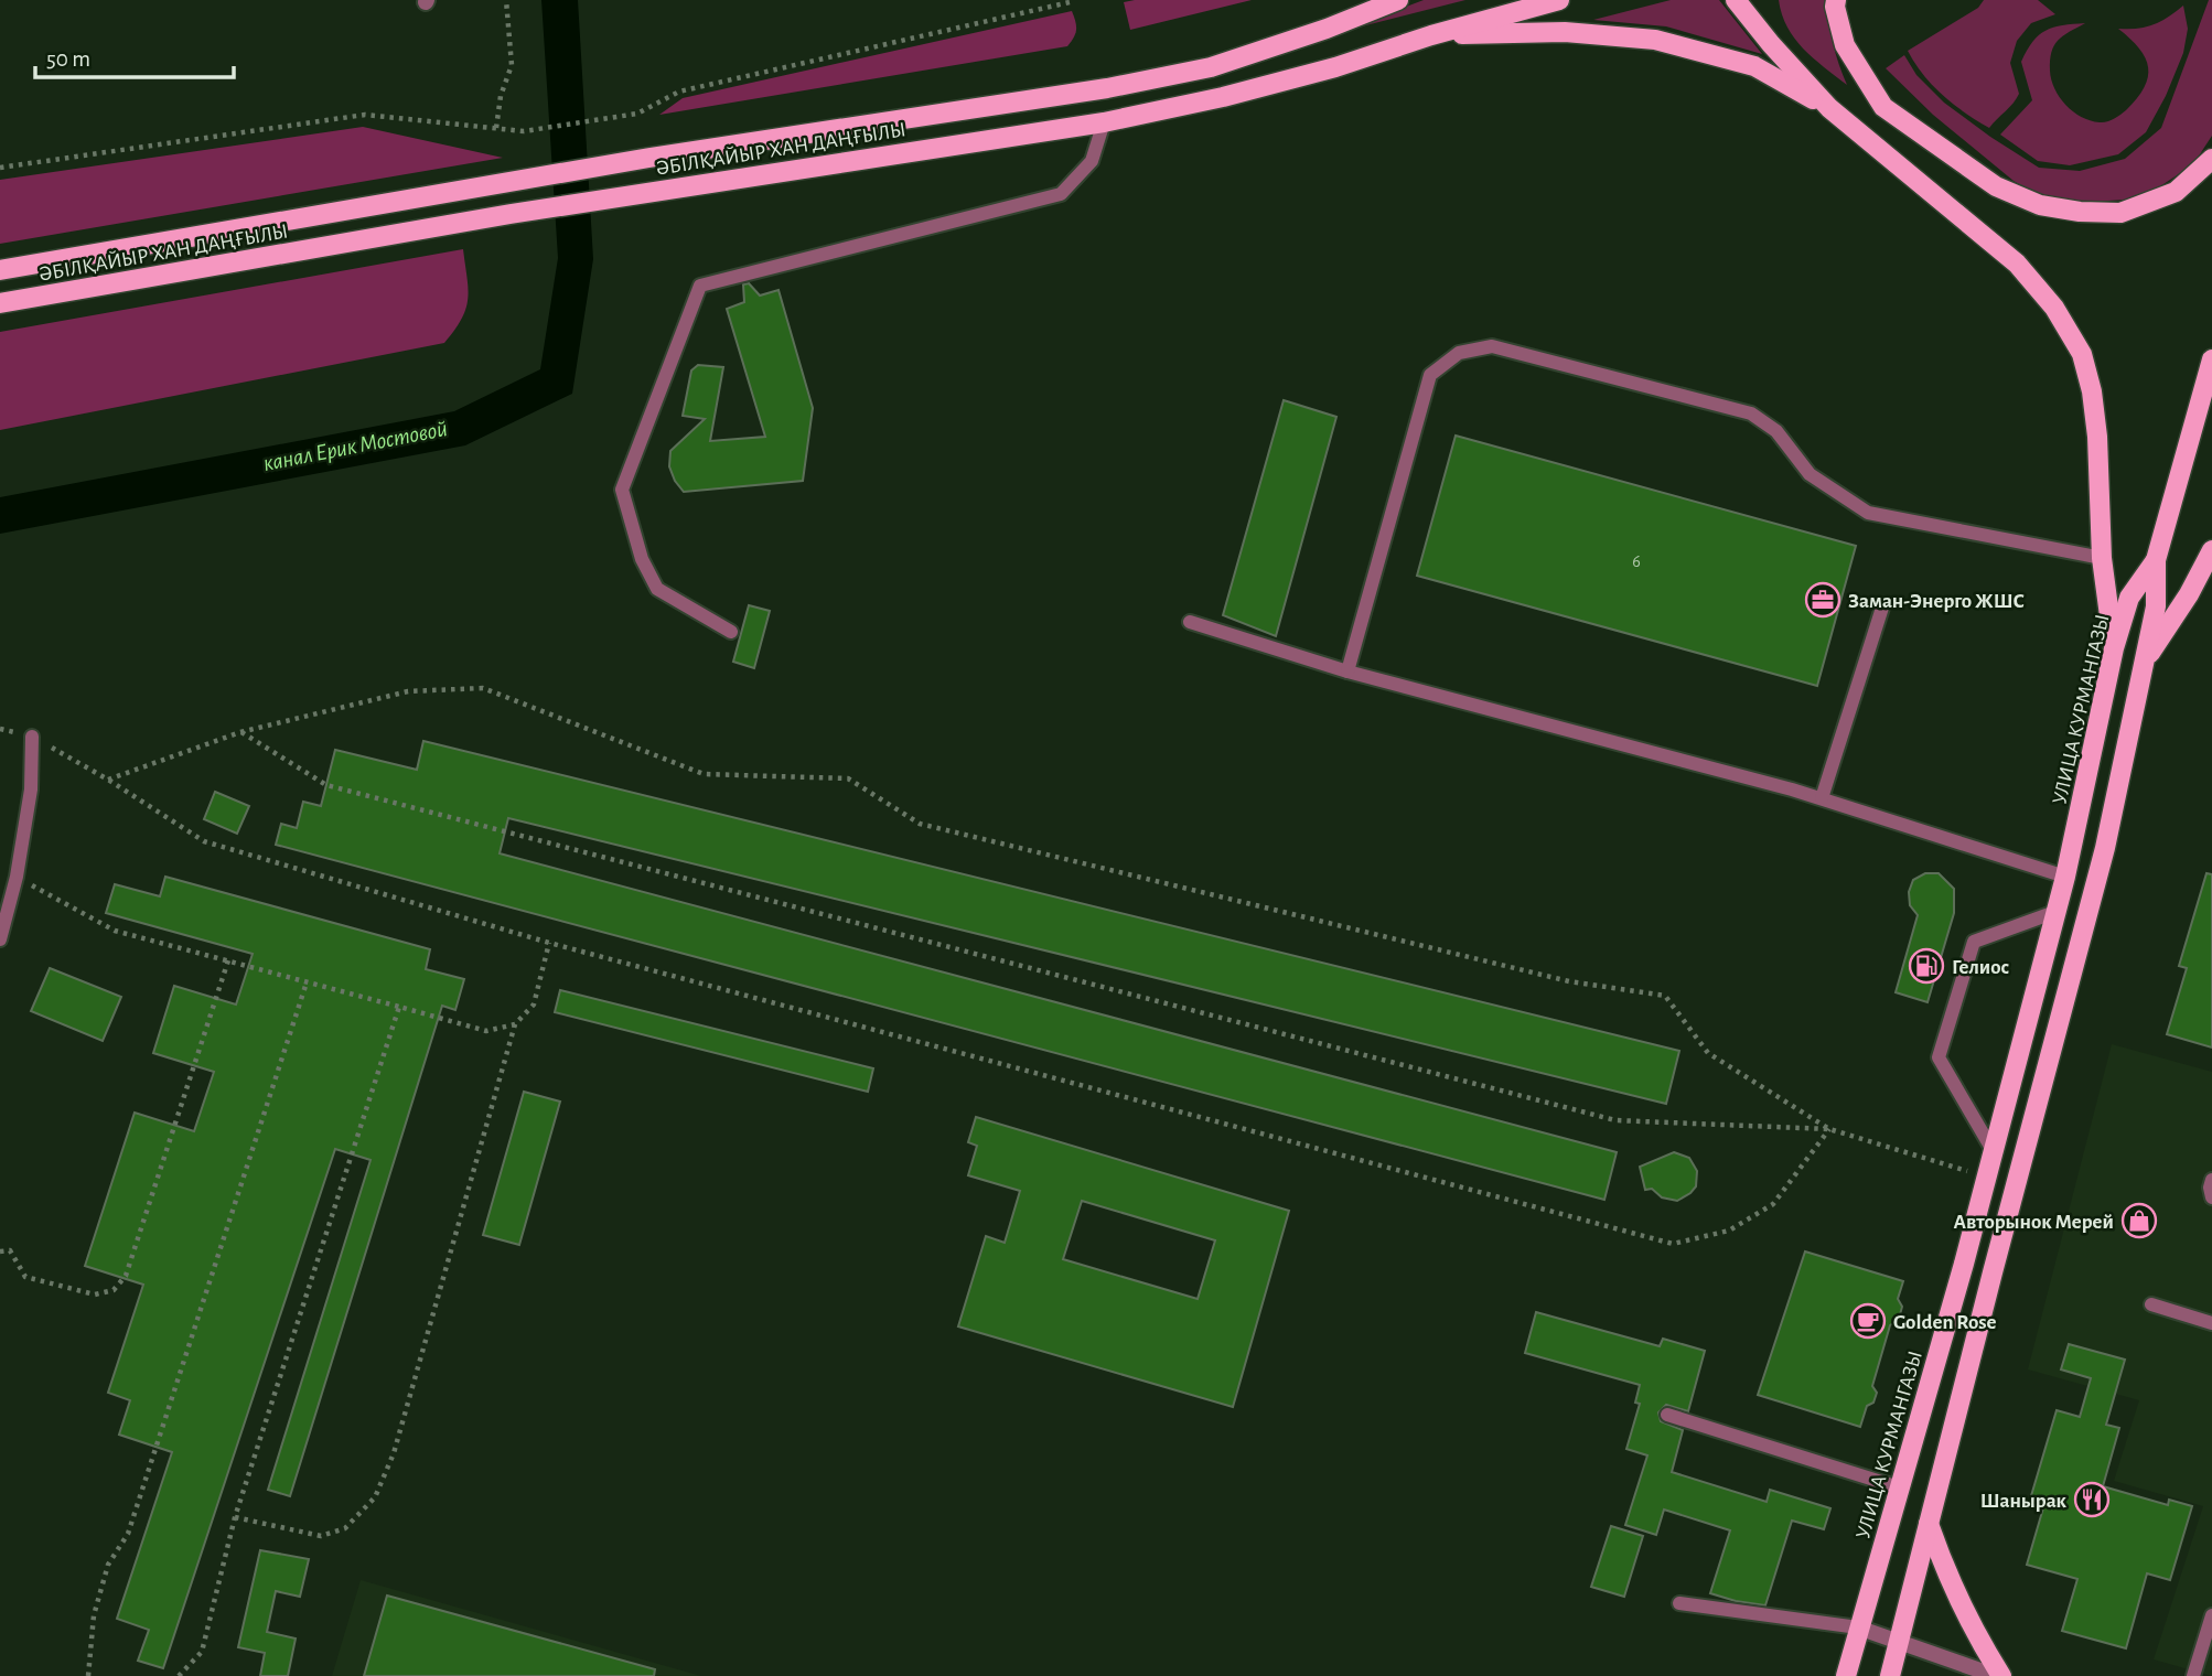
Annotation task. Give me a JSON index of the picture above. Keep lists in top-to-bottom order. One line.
{"streets":{"main road":["ӘБІЛҚАЙЫР ХАН ДАҢҒЫЛЫ","УЛИЦА КУРМАНГАЗЫ"]},"water":["канал Ерик Мостовой"],"places":{"office":["Заман-Энерго ЖШС"],"fuel station":["Гелиос"],"shop":["Авторынок Мерей"],"cafe":["Golden Rose"],"restaurant":["Шанырак"]},"house_numbers":["6"],"scale_bar":"50 m"}
